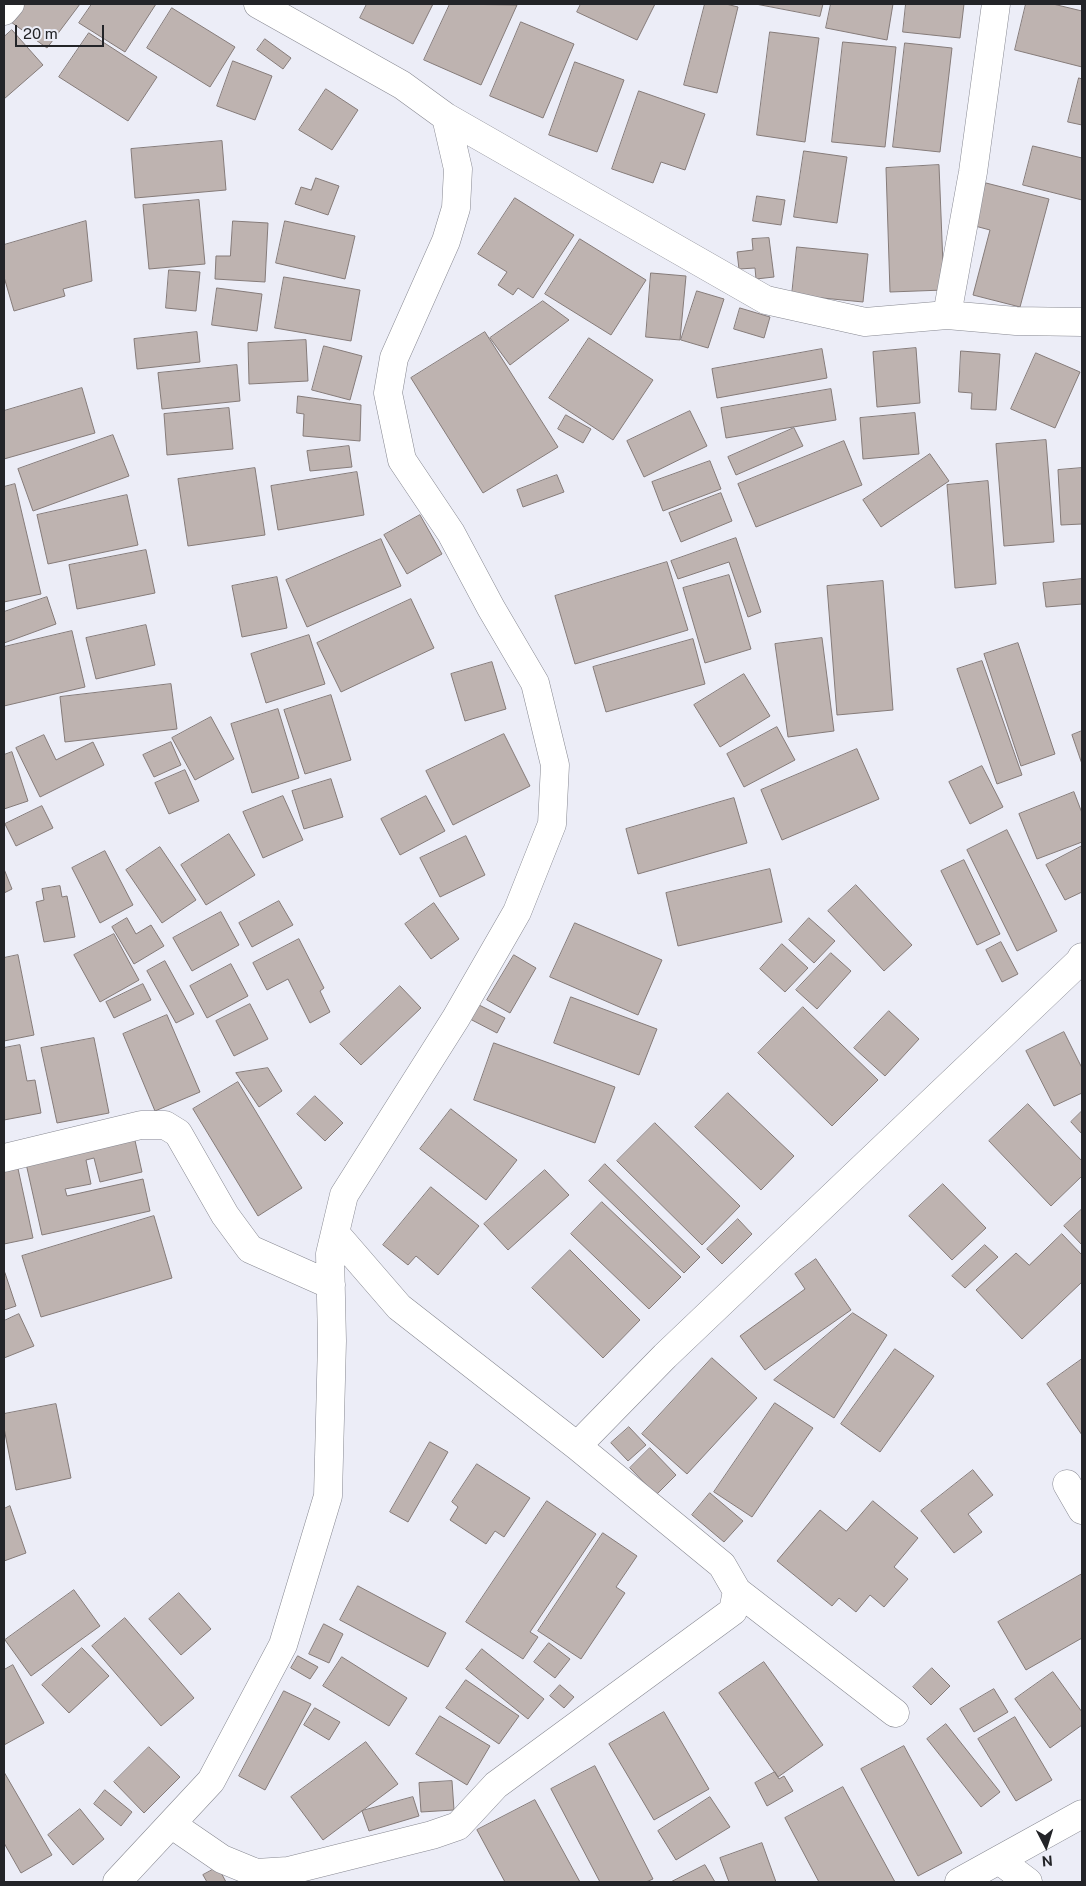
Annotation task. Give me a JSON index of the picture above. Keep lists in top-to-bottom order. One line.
{"scale_bar":"20 m","north":"bottom"}
